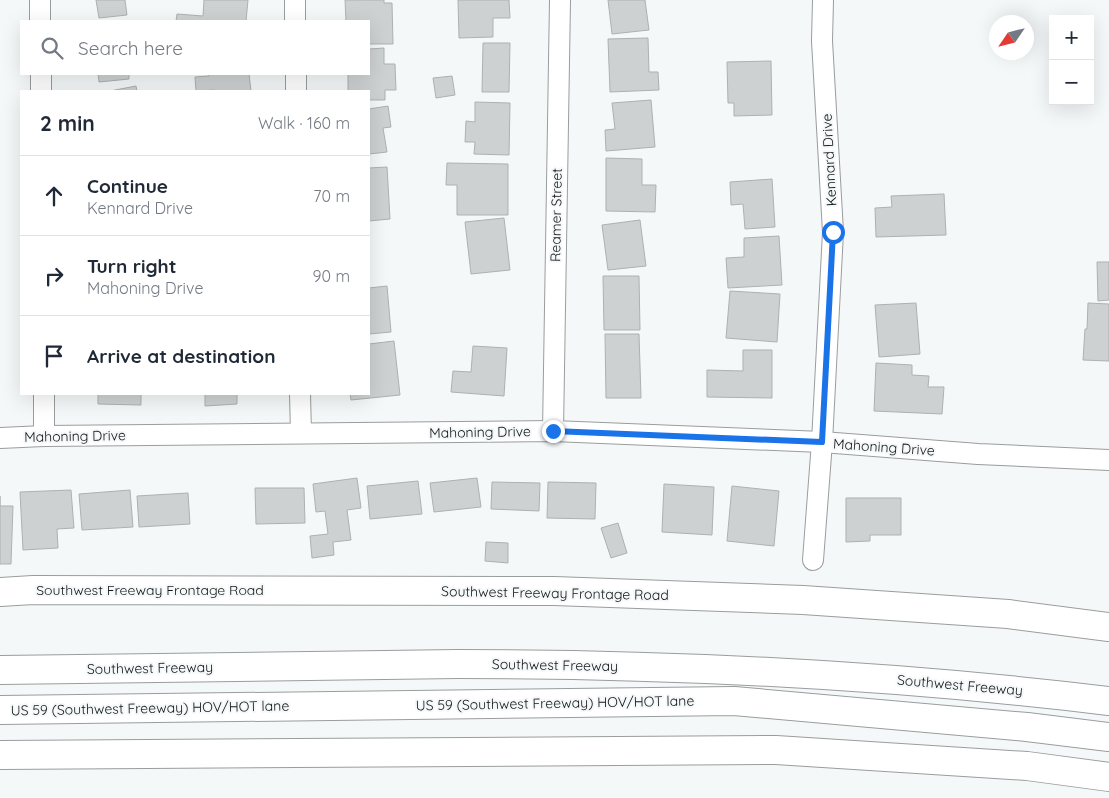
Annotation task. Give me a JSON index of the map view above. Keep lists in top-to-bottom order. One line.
{"streets":{"main road":["Southwest Freeway Frontage Road","Southwest Freeway","US 59 (Southwest Freeway) HOV/HOT lane"],"street":["Kennard Drive","Reamer Street","Mahoning Drive"]},"crossings":[["Kennard Drive","Mahoning Drive"],["Reamer Street","Mahoning Drive"]],"north":"bottom left","page":{"map_buttons":["+","−"],"search":"Search here","heading":["2 min","Walk · 160 m"],"list":[["Continue","Kennard Drive","70 m"],["Turn right","Mahoning Drive","90 m"],"Arrive at destination"]}}
